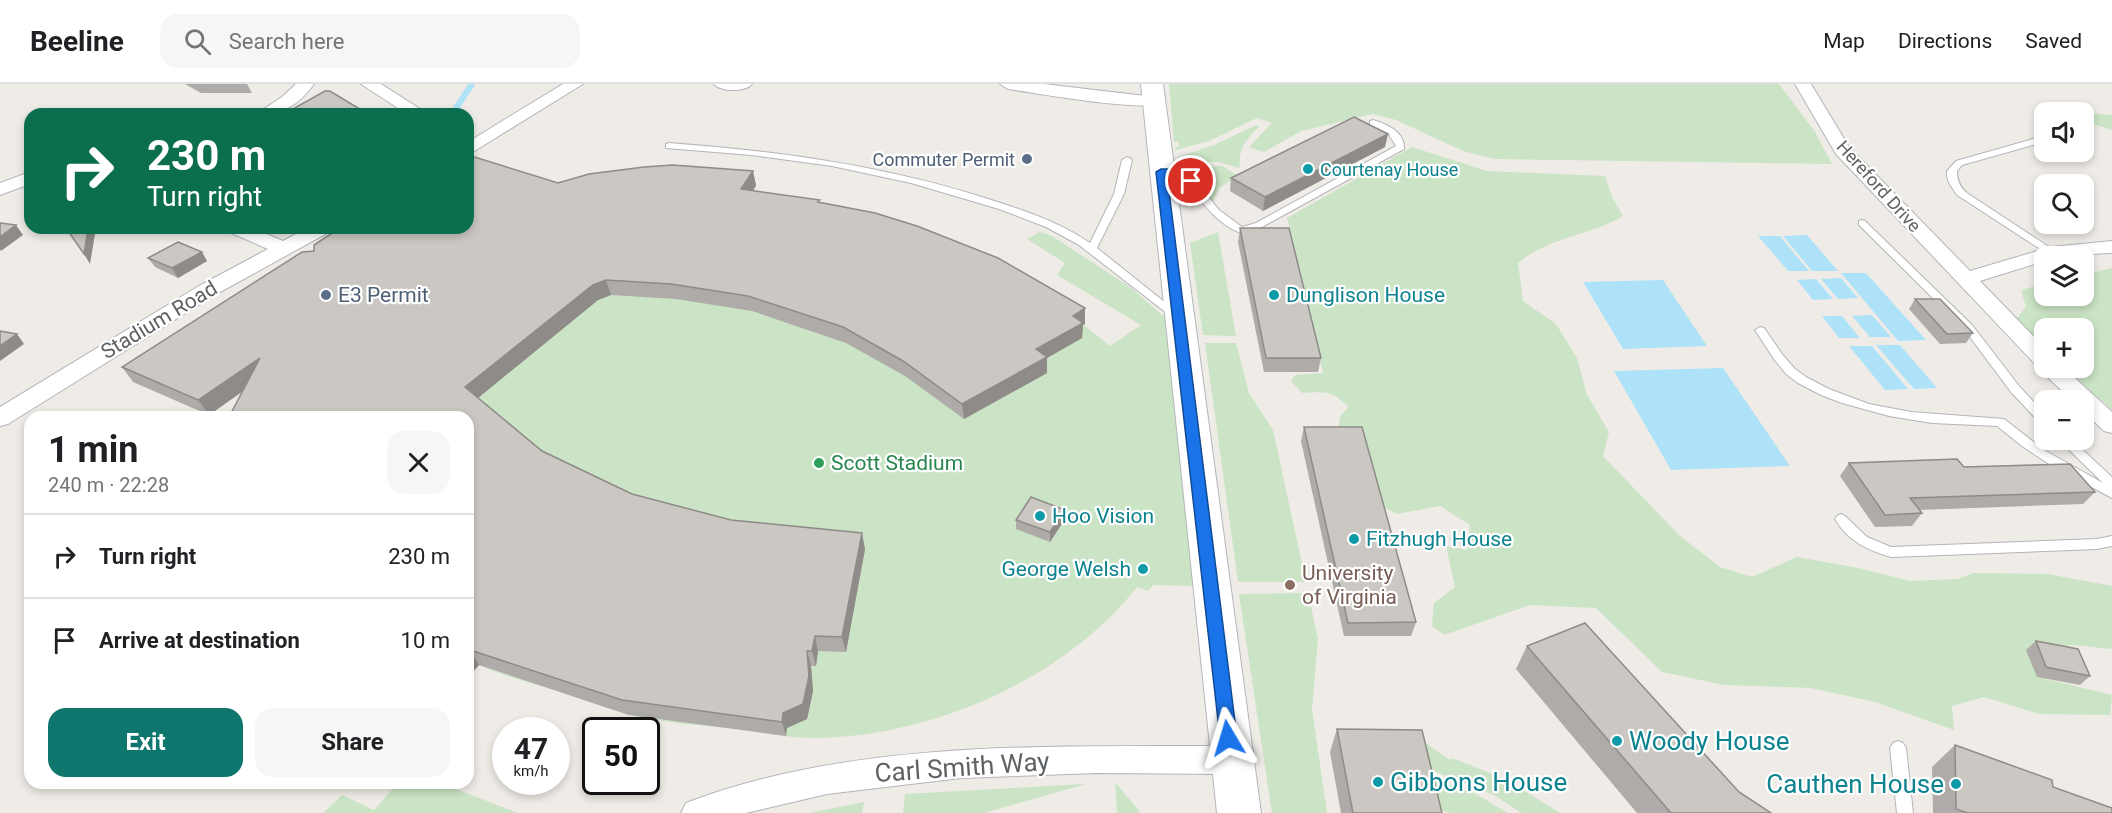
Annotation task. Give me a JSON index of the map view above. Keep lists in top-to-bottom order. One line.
{"streets":{"street":["Hereford Drive","Stadium Road","Carl Smith Way"]},"places":["Commuter Permit","Courtenay House","E3 Permit","Dunglison House","Scott Stadium","Hoo Vision","Fitzhugh House","George Welsh","University of Virginia","Woody House","Gibbons House","Cauthen House"],"page":{"header":"Beeline","search":"Search here","nav":["Map","Directions","Saved"],"map_buttons":["+","−"],"turn":["230 m","Turn right"],"heading":["1 min","240 m · 22:28"],"list":[{"name":"Turn right","value":"230 m"},{"name":"Arrive at destination","value":"10 m"}],"buttons":["Exit","Share"],"speed":"47 km/h","limit":"50"}}
